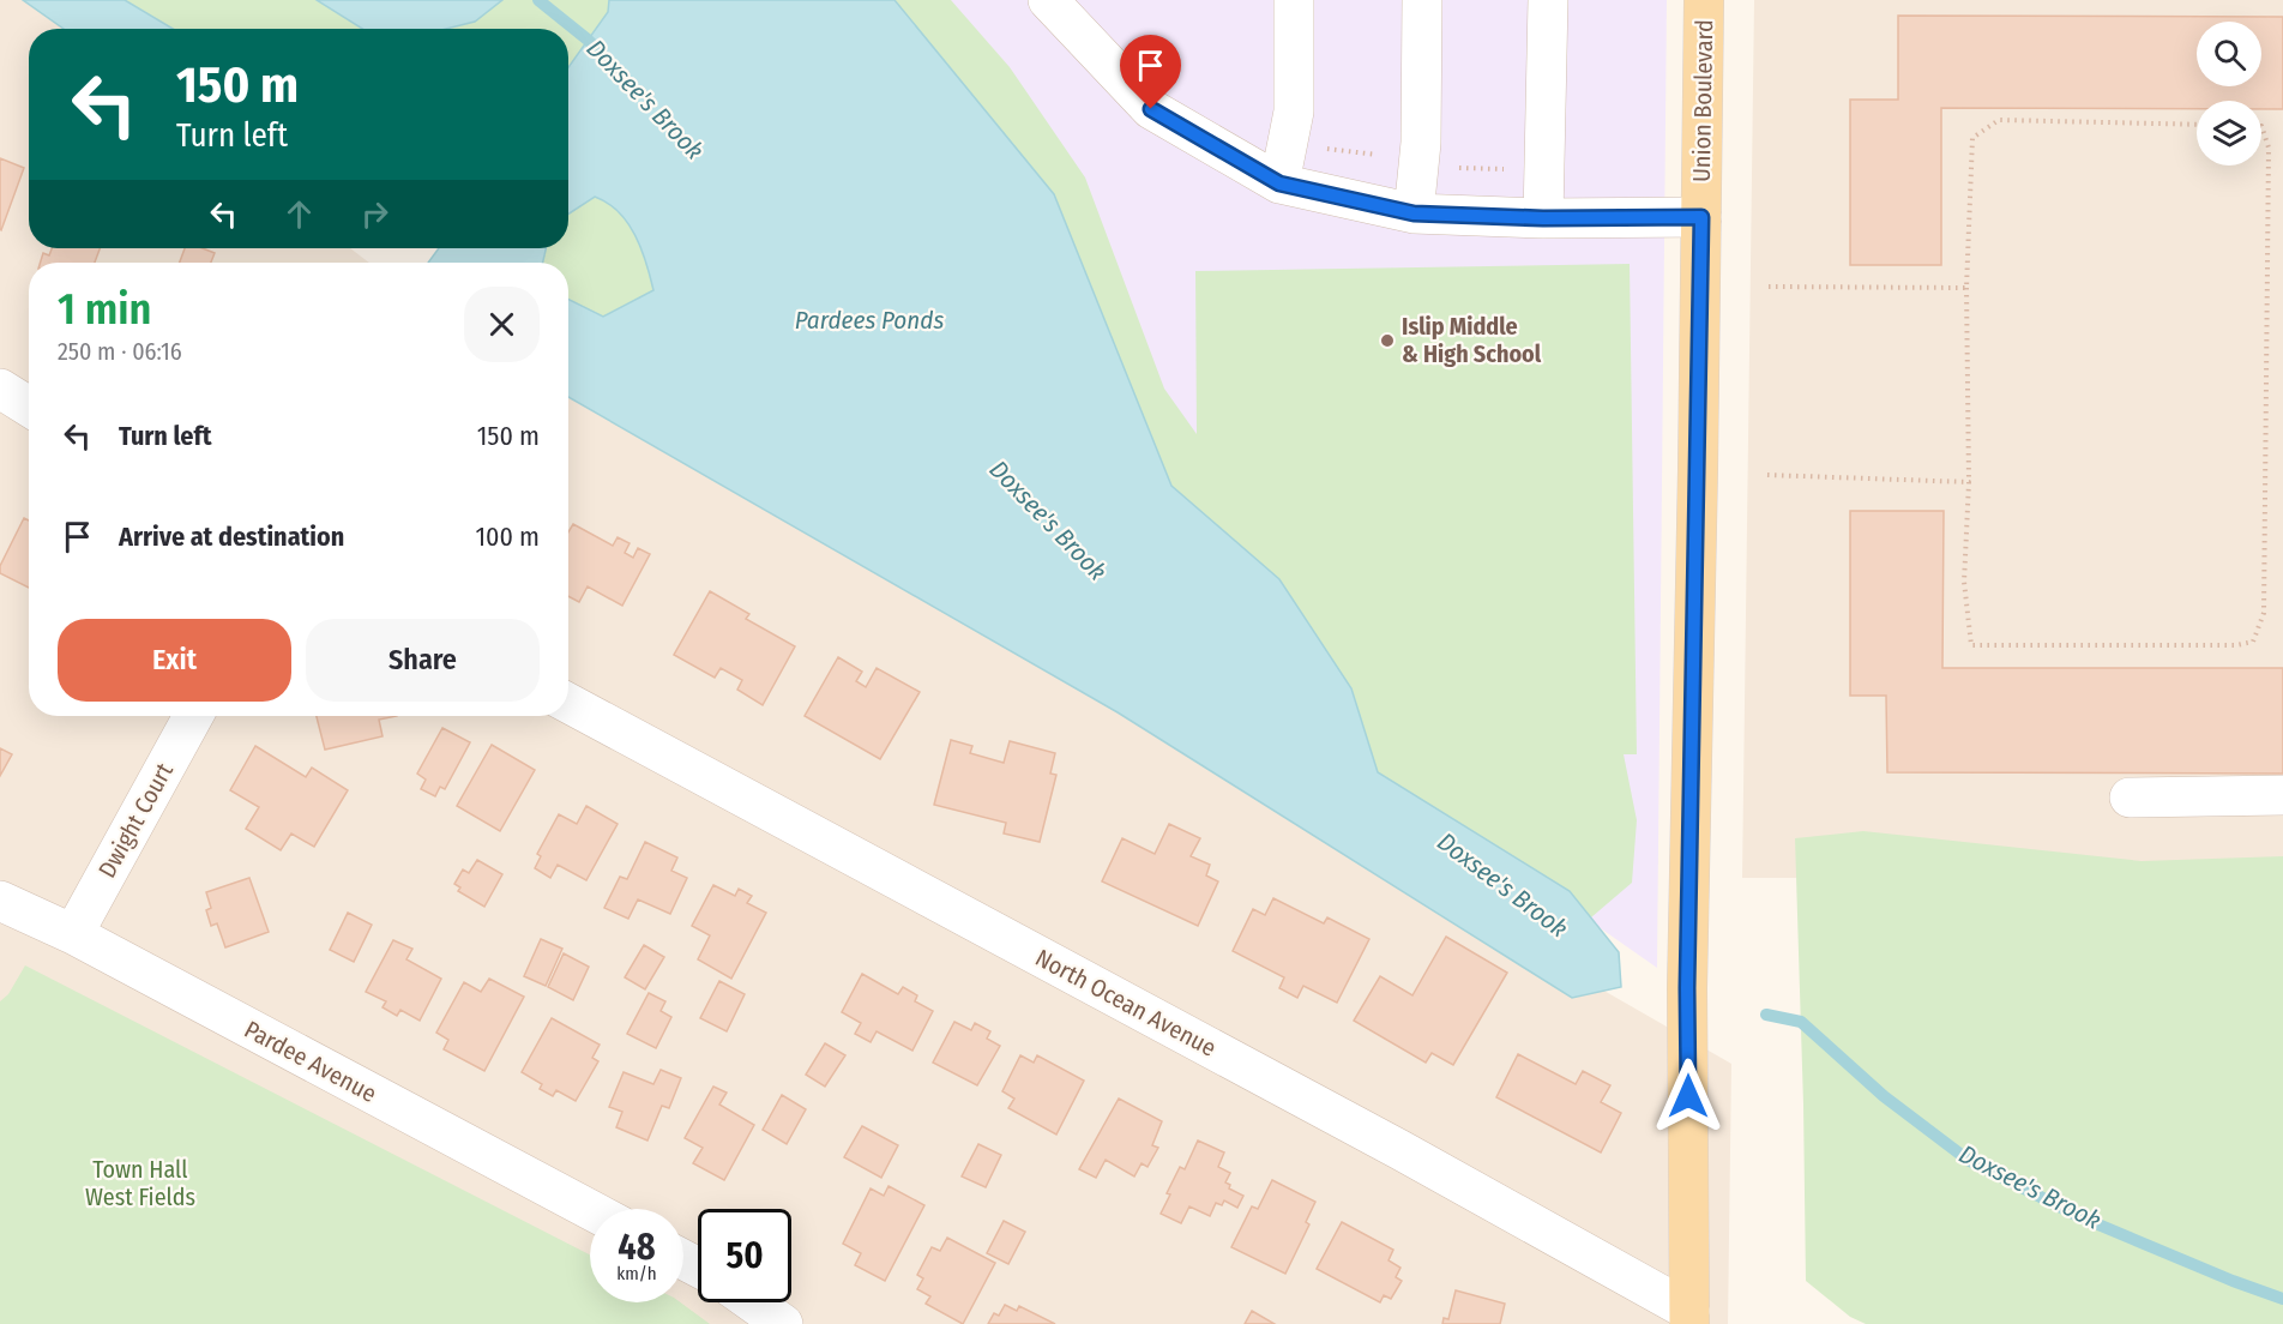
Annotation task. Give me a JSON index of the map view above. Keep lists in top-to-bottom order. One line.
{"streets":{"main road":["Union Boulevard"],"street":["Dwight Court","North Ocean Avenue","Pardee Avenue"]},"crossings":[["Union Boulevard","North Ocean Avenue"],["Dwight Court","Pardee Avenue"]],"water":["Doxsee's Brook","Pardees Ponds"],"parks":["Town Hall West Fields"],"places":["Islip Middle & High School"],"page":{"turn":["150 m","Turn left"],"heading":["1 min","250 m · 06:16"],"list":[{"name":"Turn left","value":"150 m"},{"name":"Arrive at destination","value":"100 m"}],"buttons":["Exit","Share"],"speed":"48 km/h","limit":"50"}}
